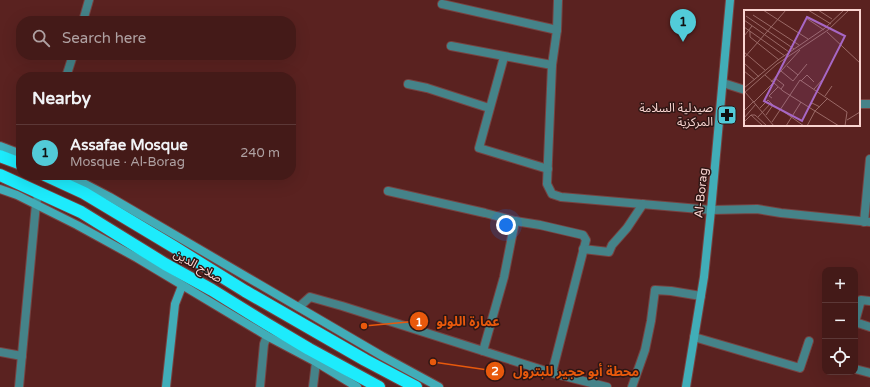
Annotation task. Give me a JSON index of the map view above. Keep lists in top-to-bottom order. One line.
{"streets":{"highway":["صلاح الدين"],"main road":["Al-Borag"]},"places":{"pharmacy":["صيدلية السلامة المركزية"],"other":["عمارة اللولو","محطة أبو حجير للبترول"]},"page":{"pins":"1","search":"Search here","heading":"Nearby","list":[{"mark":"1","name":"Assafae Mosque","note":"Mosque · Al-Borag","value":"240 m"}],"map_buttons":["+","−"]}}
